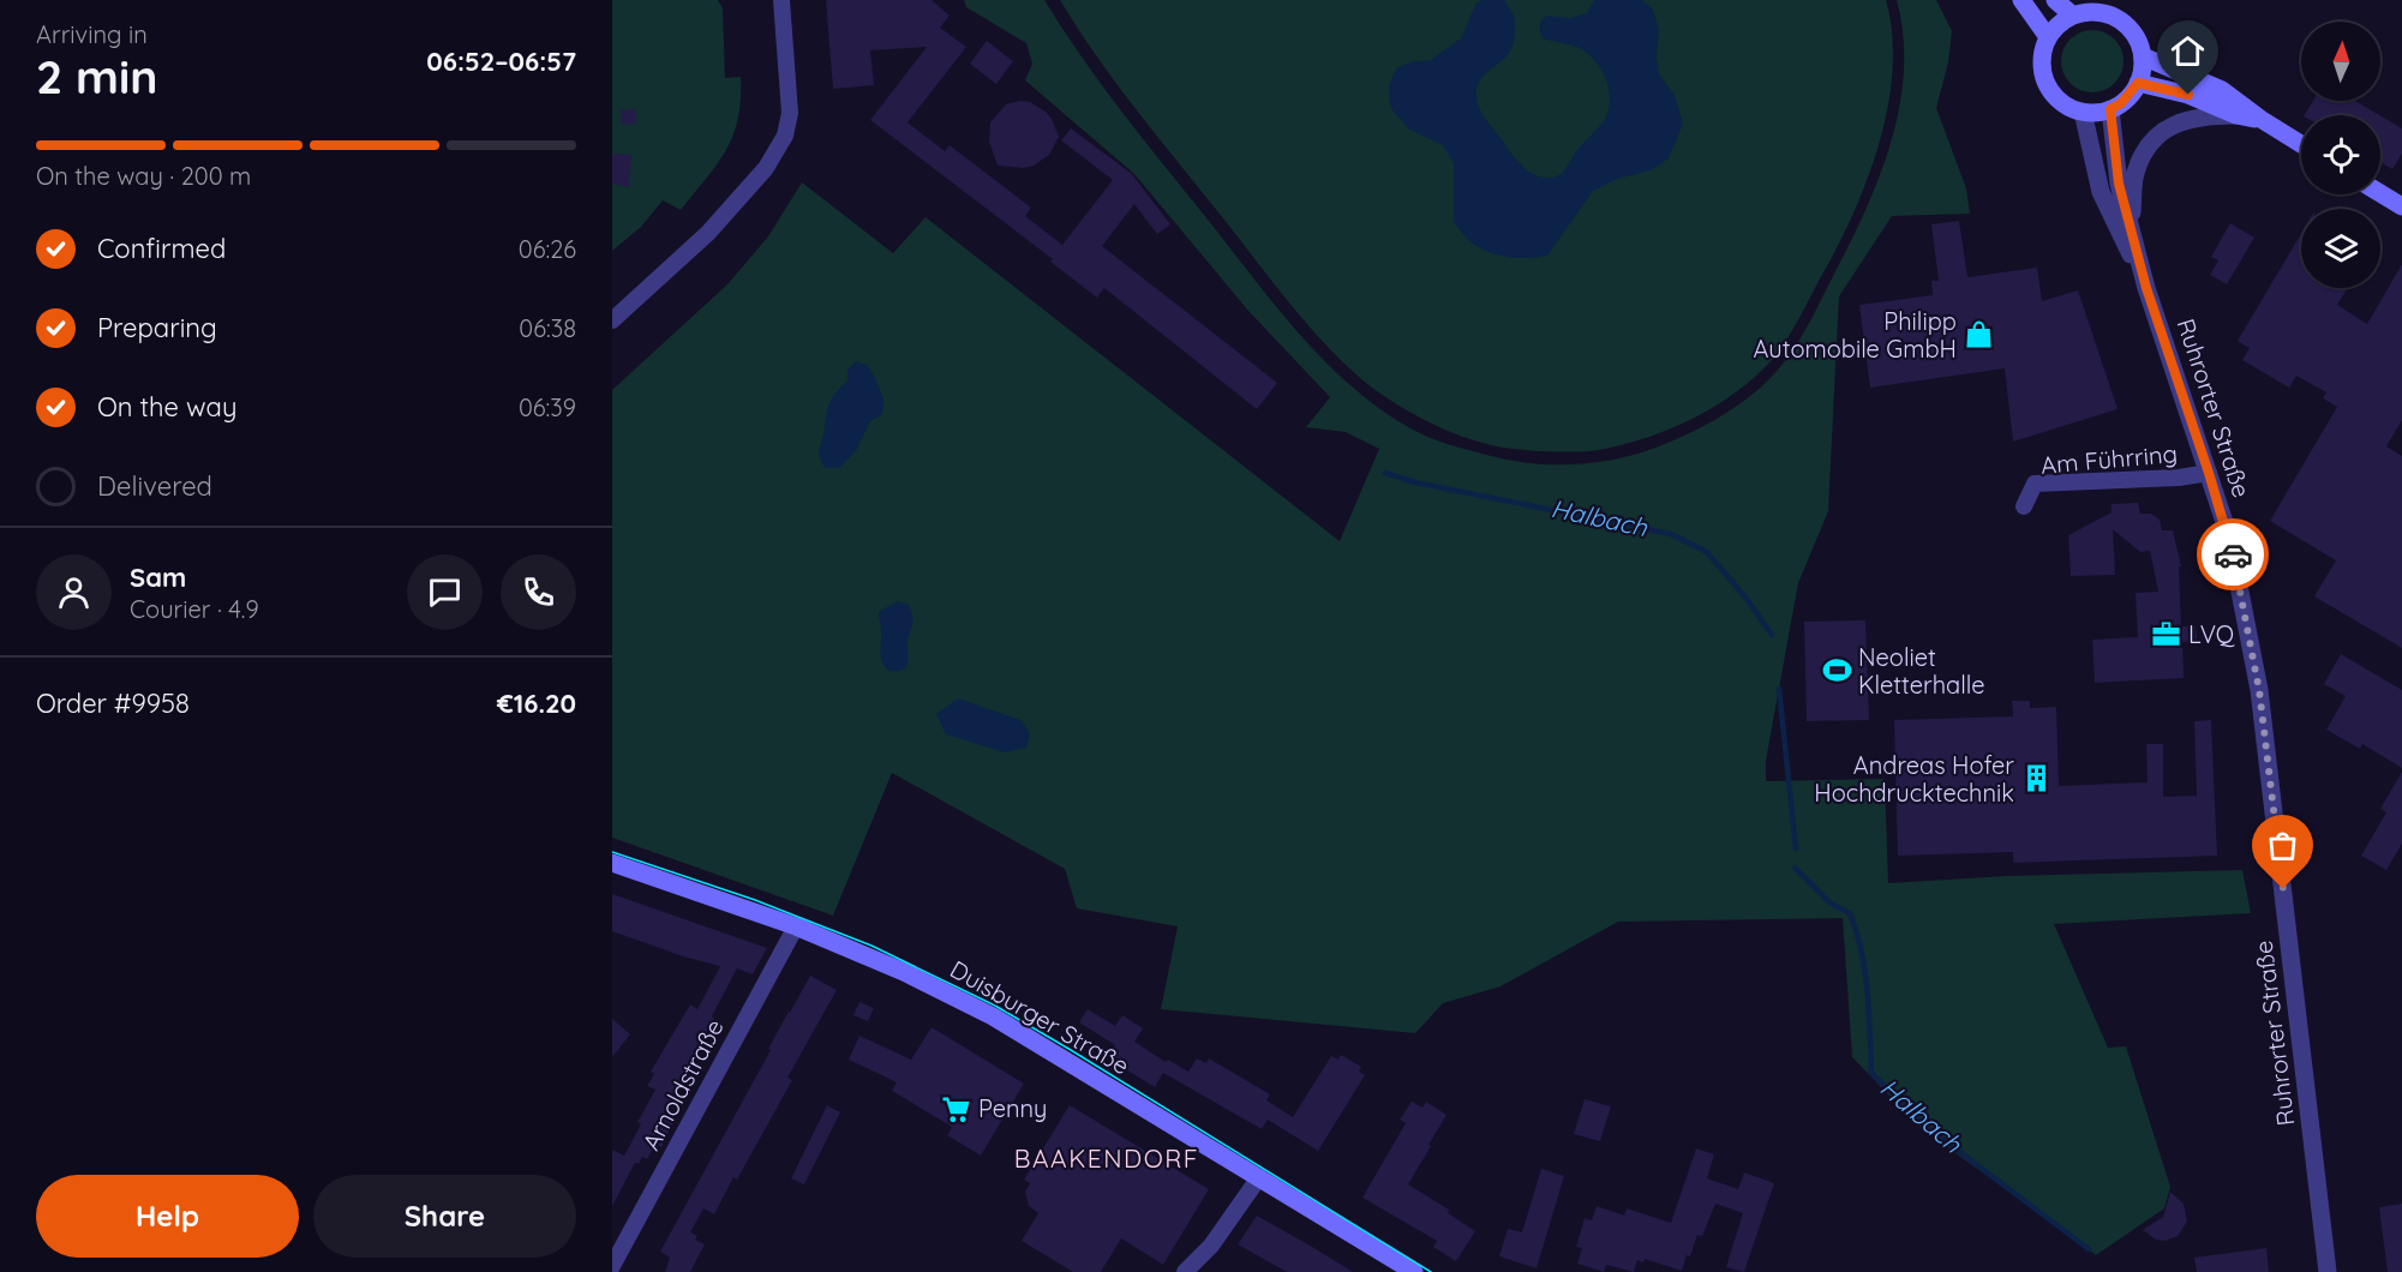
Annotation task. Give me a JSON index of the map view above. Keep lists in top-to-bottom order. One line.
{"streets":{"main road":["Duisburger Straße"],"street":["Ruhrorter Straße","Am Führring","Arnoldstraße"]},"crossings":[["Ruhrorter Straße","Am Führring"],["Duisburger Straße","Arnoldstraße"]],"districts":["BAAKENDORF"],"water":["Halbach"],"places":{"shop":["Philipp Automobile GmbH"],"office":["LVQ"],"sports":["Neoliet Kletterhalle"],"building":["Andreas Hofer Hochdrucktechnik"],"supermarket":["Penny"]},"north":"top","page":{"heading":["2 min","Arriving in","06:52–06:57"],"panel":["Sam","Courier · 4.9","Order #9958","€16.20"],"bar":"On the way · 200 m","list":[["Confirmed","06:26"],["Preparing","06:38"],["On the way","06:39"],"Delivered"],"buttons":["Help","Share"]}}
